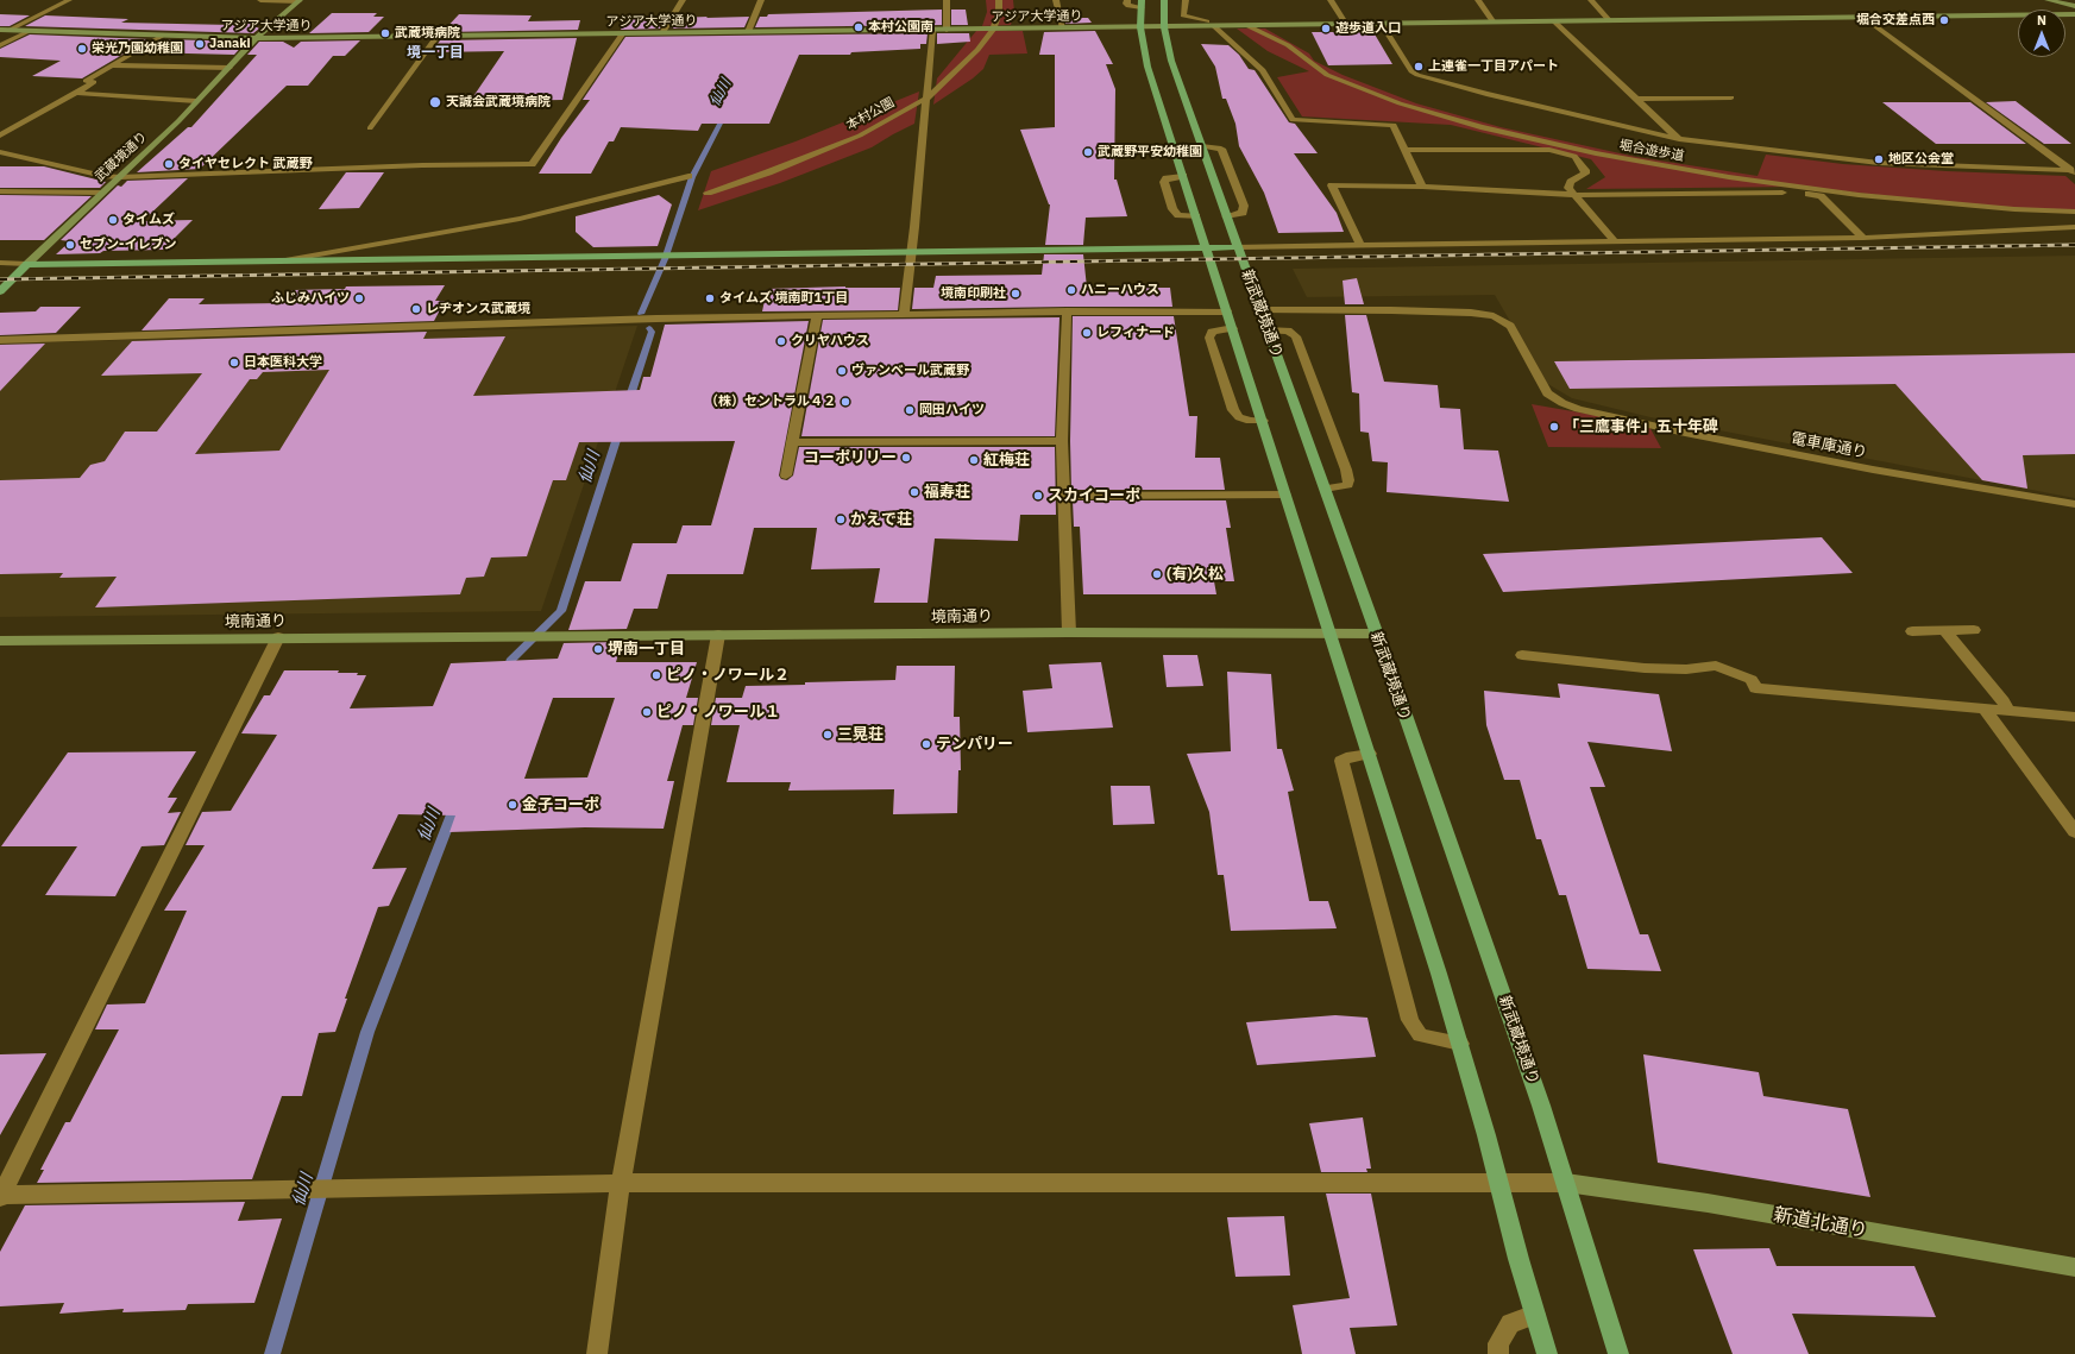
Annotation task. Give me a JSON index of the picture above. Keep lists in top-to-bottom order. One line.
{"streets":{"main road":["武蔵境通り","新武蔵境通り"],"street":["アジア大学通り","本村公園","堀合遊歩道","電車庫通り","境南通り","新道北通り"]},"crossings":[["アジア大学通り","本村公園"],["アジア大学通り","堀合遊歩道"],["アジア大学通り","武蔵境通り"],["アジア大学通り","新武蔵境通り"],["新武蔵境通り","電車庫通り"],["新武蔵境通り","境南通り"],["新武蔵境通り","新道北通り"]],"districts":["境一丁目"],"water":["仙川"],"places":["堀合交差点西","本村公園南","遊歩道入口","武蔵境病院","Janaki","栄光乃園幼稚園","上連雀一丁目アパート","天誠会武蔵境病院","武蔵野平安幼稚園","地区公会堂","タイヤセレクト 武蔵野","タイムズ","セブン-イレブン","ハニーハウス","境南印刷社","ふじみハイツ","タイムズ 境南町1丁目","レヂオンス武蔵境","レフィナード","クリヤハウス","日本医科大学","ヴァンベール武蔵野","（株）セントラル４２","岡田ハイツ","「三鷹事件」五十年碑","コーポリリー","紅梅荘","福寿荘","スカイコーポ","かえで荘","(有)久松","堺南一丁目","ピノ・ノワール２","ピノ・ノワール１","三晃荘","テンパリー","金子コーポ"],"north":"top"}
